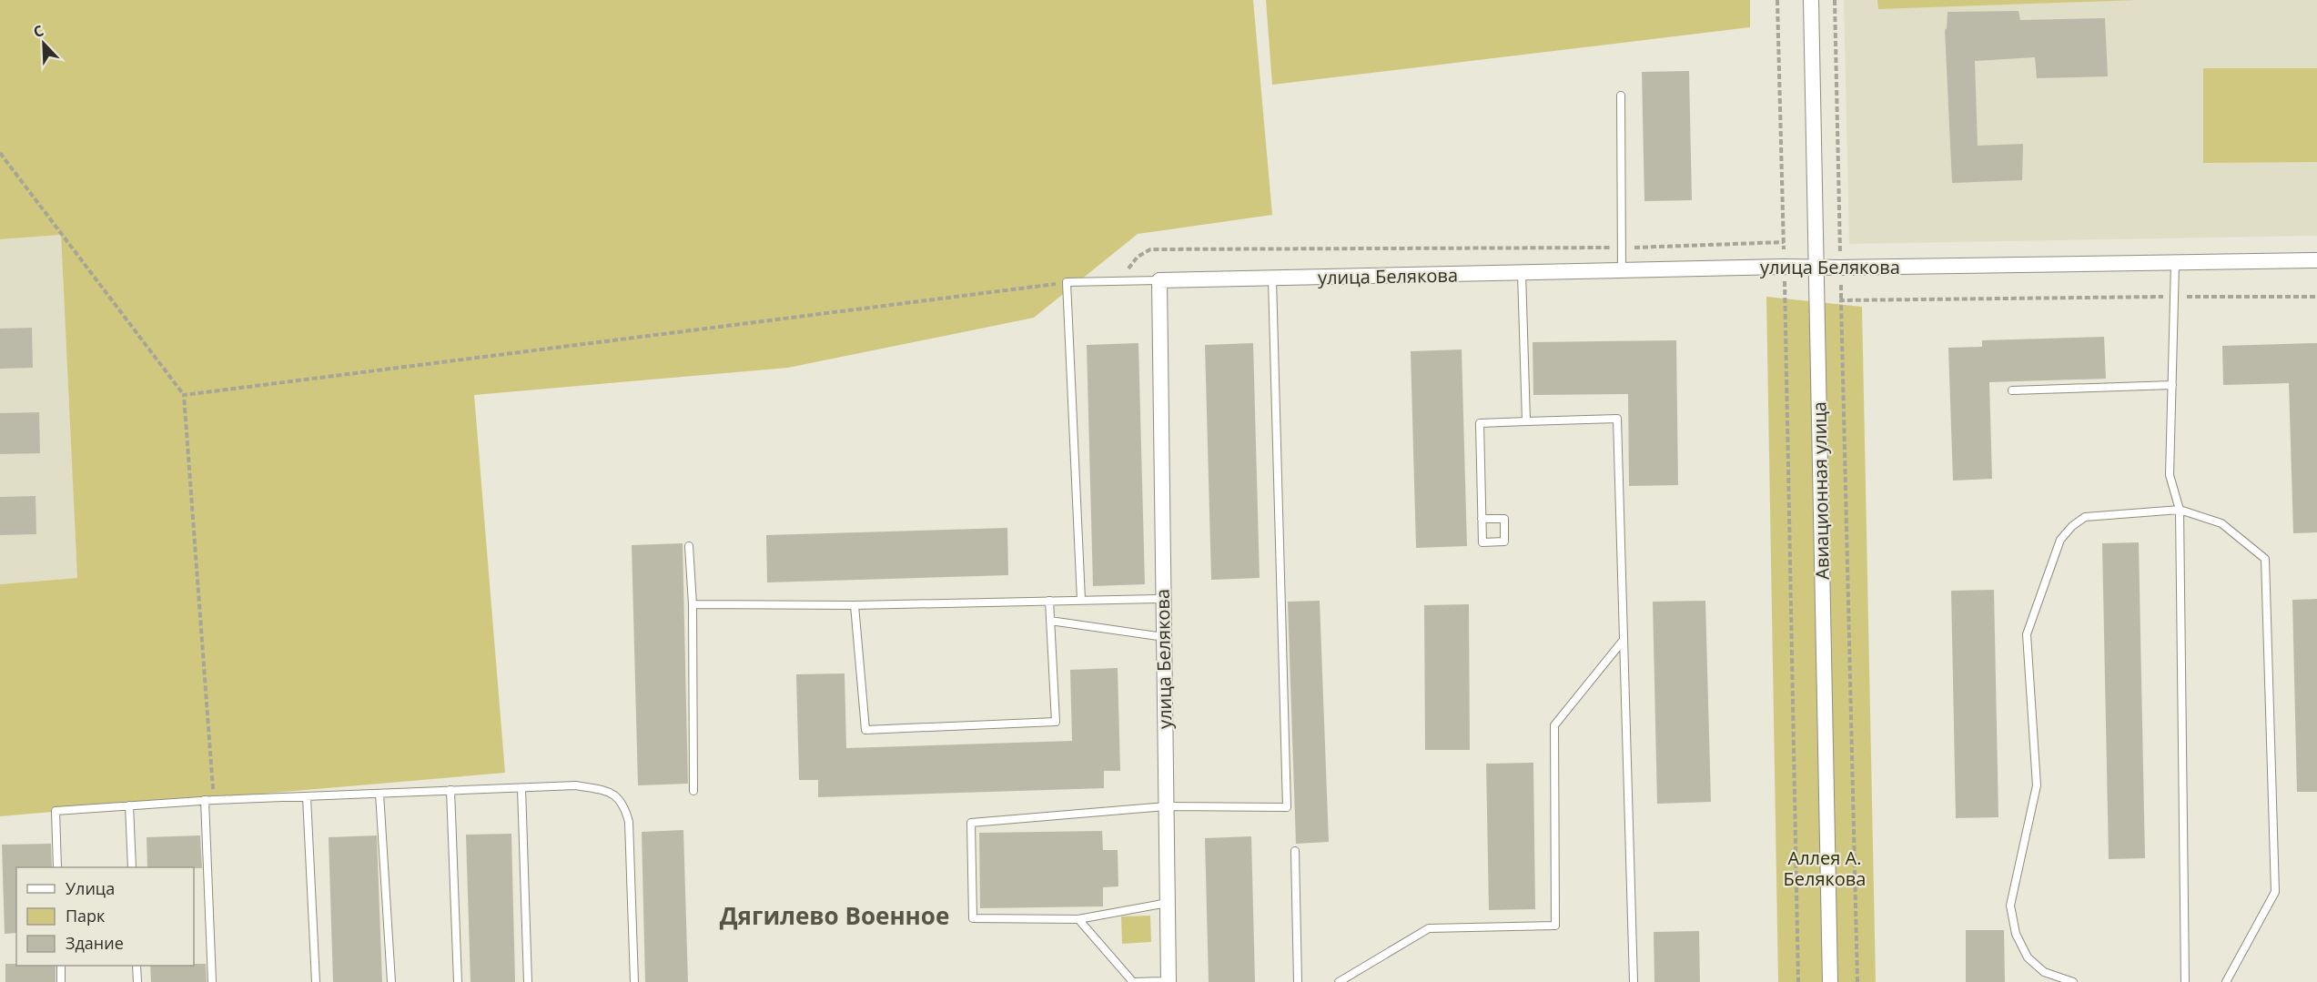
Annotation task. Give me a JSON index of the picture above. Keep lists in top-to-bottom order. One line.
{"streets":{"street":["улица Белякова","Авиационная улица"]},"crossings":[["улица Белякова","Авиационная улица"]],"districts":["Дягилево Военное"],"parks":["Аллея А. Белякова"],"legend":["Улица","Парк","Здание"],"north":"top left"}
